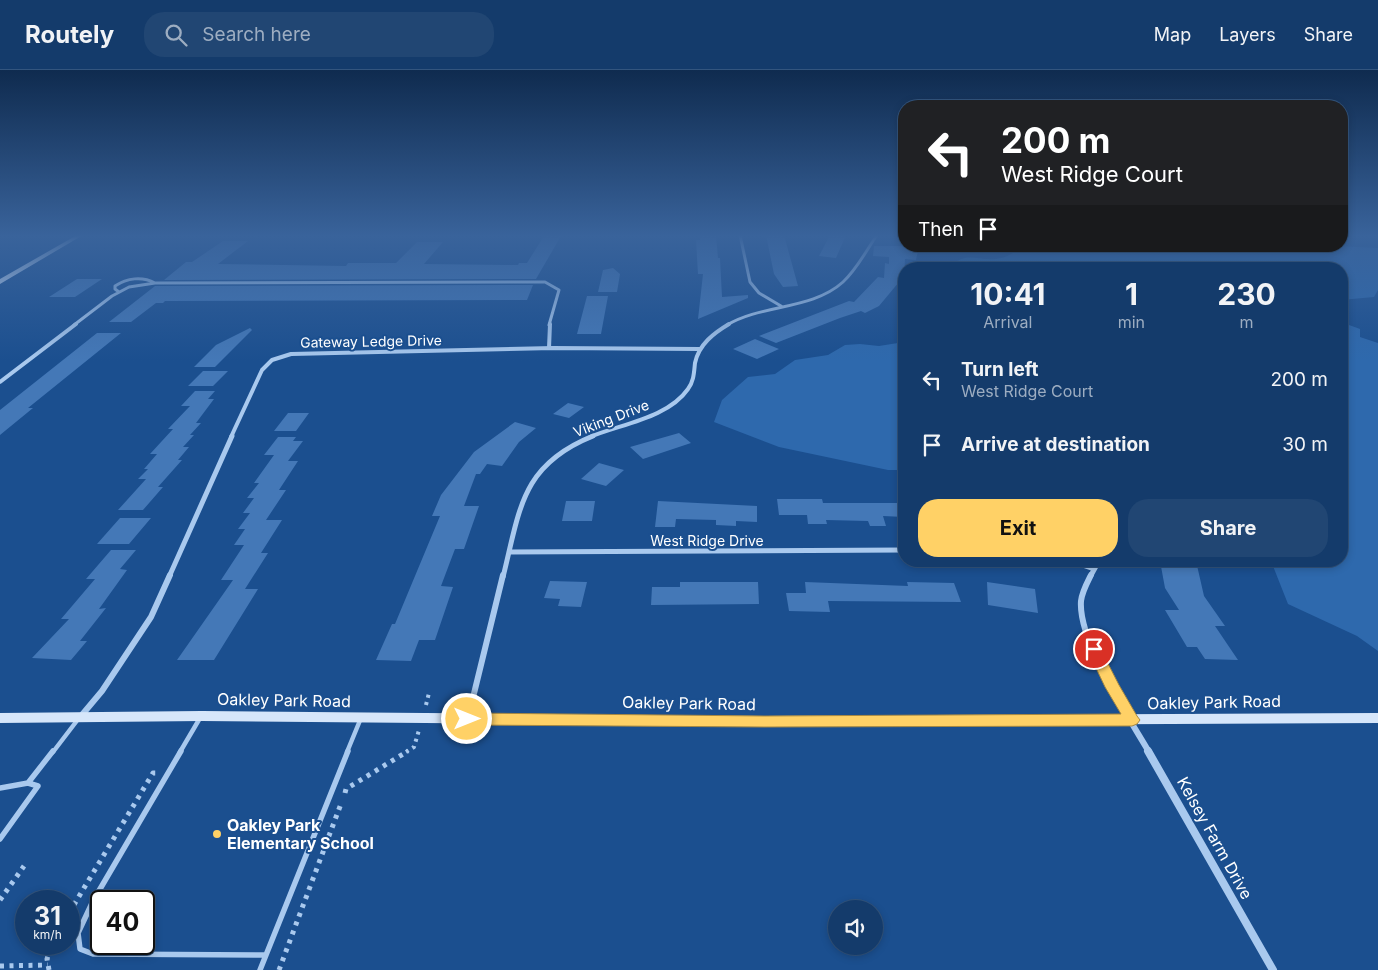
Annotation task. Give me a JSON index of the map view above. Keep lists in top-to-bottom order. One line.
{"streets":{"street":["Gateway Ledge Drive","Viking Drive","West Ridge Drive","Oakley Park Road","Kelsey Farm Drive"]},"crossings":[["Gateway Ledge Drive","Viking Drive"],["Gateway Ledge Drive","Oakley Park Road"],["Viking Drive","West Ridge Drive"],["Viking Drive","Oakley Park Road"],["Oakley Park Road","Kelsey Farm Drive"]],"places":["Oakley Park Elementary School"],"page":{"header":"Routely","search":"Search here","nav":["Map","Layers","Share"],"turn":["200 m","West Ridge Court"],"then":"Then","eta":["10:41","Arrival","1","min","230","m"],"list":[{"name":"Turn left","note":"West Ridge Court","value":"200 m"},{"name":"Arrive at destination","value":"30 m"}],"buttons":["Exit","Share"],"speed":"31 km/h","limit":"40"}}
